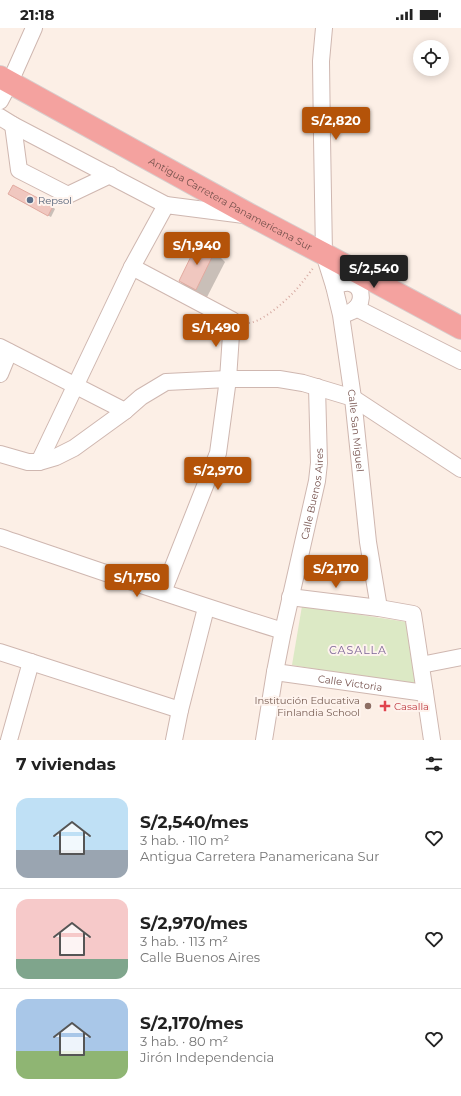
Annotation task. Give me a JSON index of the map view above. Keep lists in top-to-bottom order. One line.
{"streets":{"highway":["Antigua Carretera Panamericana Sur"],"street":["Calle San Miguel","Calle Buenos Aires","Calle Victoria"]},"crossings":[["Antigua Carretera Panamericana Sur","Calle San Miguel"],["Calle Buenos Aires","Calle Victoria"]],"districts":["CASALLA"],"places":{"other":["Repsol","Institución Educativa Finlandia School"],"health":["Casalla"]},"page":{"status":"21:18","price":["S/2,820","S/1,940","S/2,540","S/1,490","S/2,970","S/2,170","S/1,750"],"heading":"7 viviendas","list":[{"name":"S/2,540/mes","note":"3 hab. · 110 m² · Antigua Carretera Panamericana Sur"},{"name":"S/2,970/mes","note":"3 hab. · 113 m² · Calle Buenos Aires"},{"name":"S/2,170/mes","note":"3 hab. · 80 m² · Jirón Independencia"}]}}
